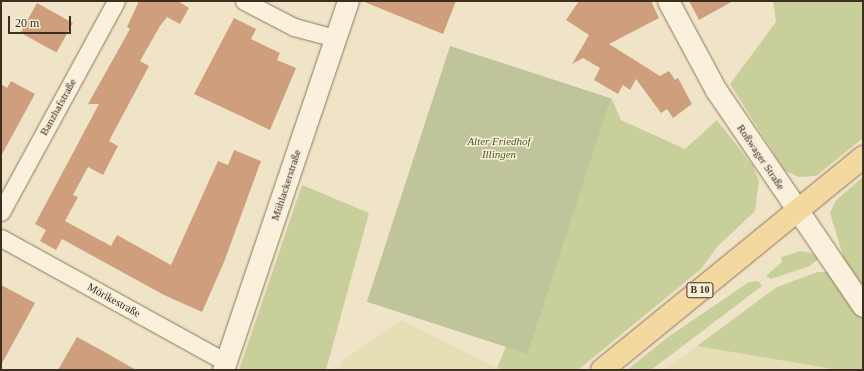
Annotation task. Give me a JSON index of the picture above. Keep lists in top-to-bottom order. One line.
{"streets":{"main road":["B 10"],"street":["Banzhafstraße","Roßwager Straße","Mühlackerstraße","Mörikestraße"]},"crossings":[["Roßwager Straße","B 10"],["Mühlackerstraße","Mörikestraße"]],"parks":["Alter Friedhof Illingen"],"scale_bar":"20 m"}
